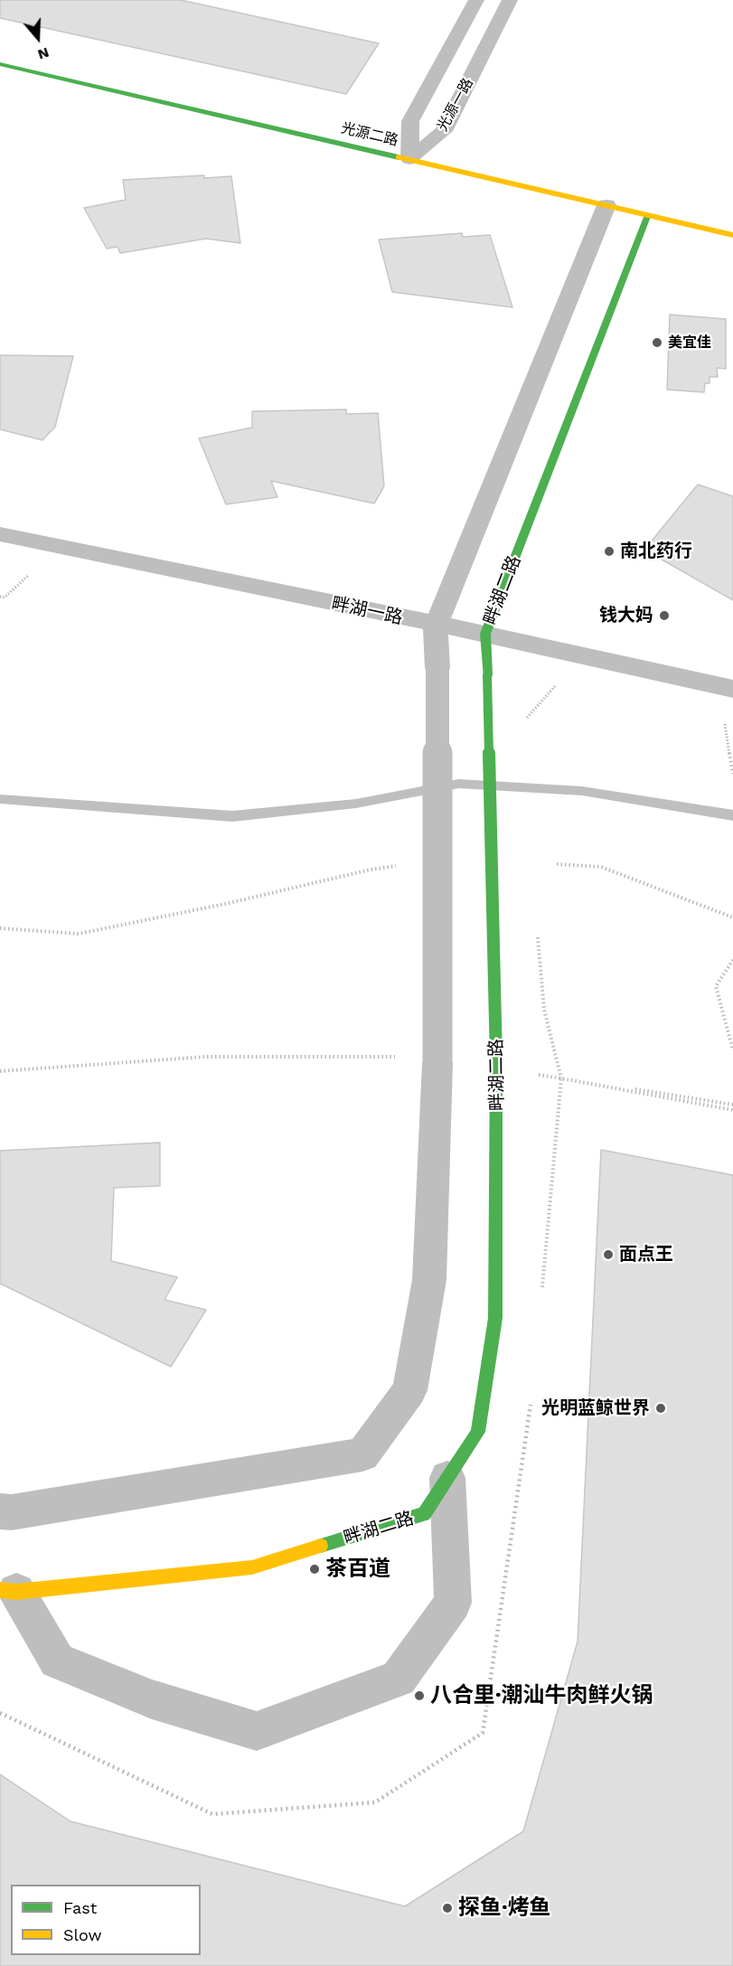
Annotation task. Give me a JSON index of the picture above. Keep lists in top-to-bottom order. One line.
{"streets":{"street":["光源一路","光源二路","畔湖二路","畔湖一路"]},"crossings":[["光源一路","光源二路"],["光源二路","畔湖二路"],["畔湖二路","畔湖一路"]],"places":["美宜佳","南北药行","钱大妈","面点王","光明蓝鲸世界","茶百道","八合里·潮汕牛肉鲜火锅","探鱼·烤鱼"],"legend":["Fast","Slow"],"north":"bottom"}
